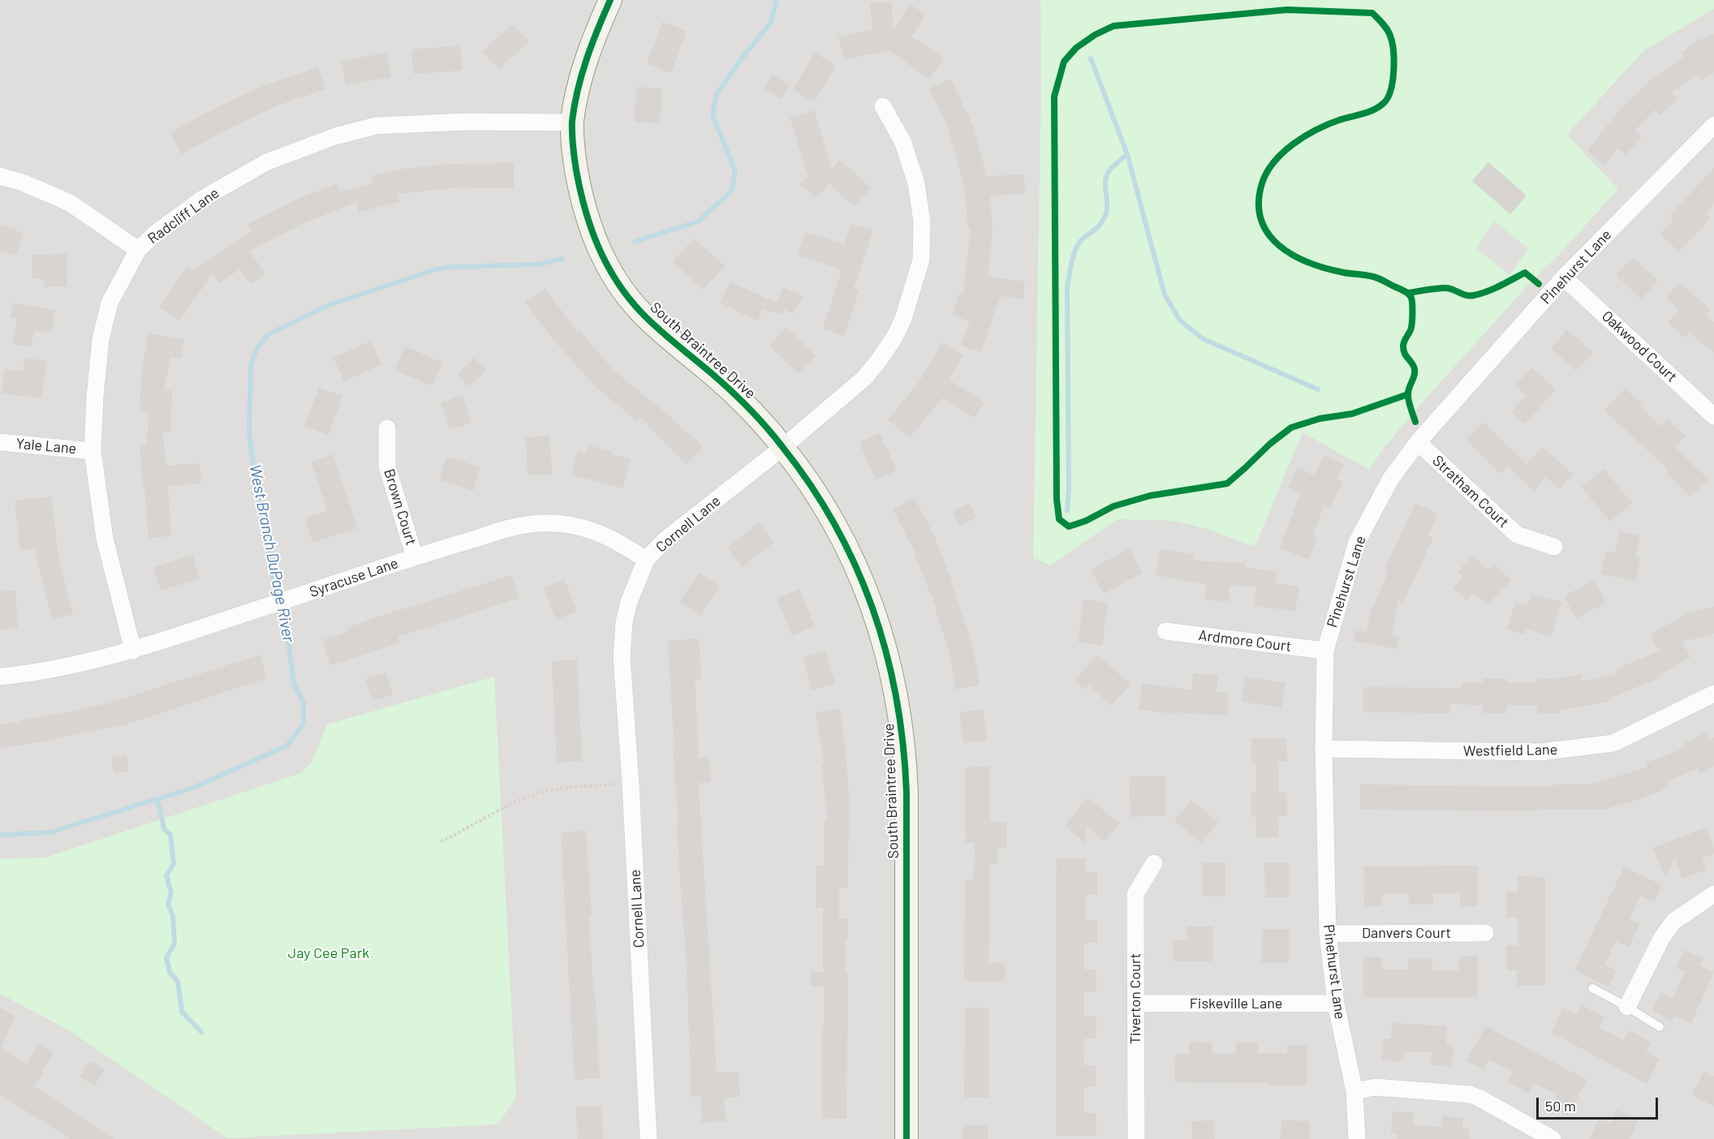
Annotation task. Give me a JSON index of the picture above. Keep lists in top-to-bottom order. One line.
{"streets":{"street":["Radcliff Lane","Pinehurst Lane","Oakwood Court","South Braintree Drive","Yale Lane","Stratham Court","Brown Court","Cornell Lane","Syracuse Lane","Ardmore Court","Westfield Lane","Danvers Court","Tiverton Court","Fiskeville Lane"]},"crossings":[["Radcliff Lane","South Braintree Drive"],["Radcliff Lane","Yale Lane"],["Radcliff Lane","Syracuse Lane"],["Pinehurst Lane","Oakwood Court"],["Pinehurst Lane","Stratham Court"],["Pinehurst Lane","Ardmore Court"],["Pinehurst Lane","Westfield Lane"],["Pinehurst Lane","Danvers Court"],["Pinehurst Lane","Fiskeville Lane"],["South Braintree Drive","Cornell Lane"],["Brown Court","Syracuse Lane"],["Cornell Lane","Syracuse Lane"],["Tiverton Court","Fiskeville Lane"]],"water":["West Branch DuPage River"],"parks":["Jay Cee Park"],"scale_bar":"50 m"}
